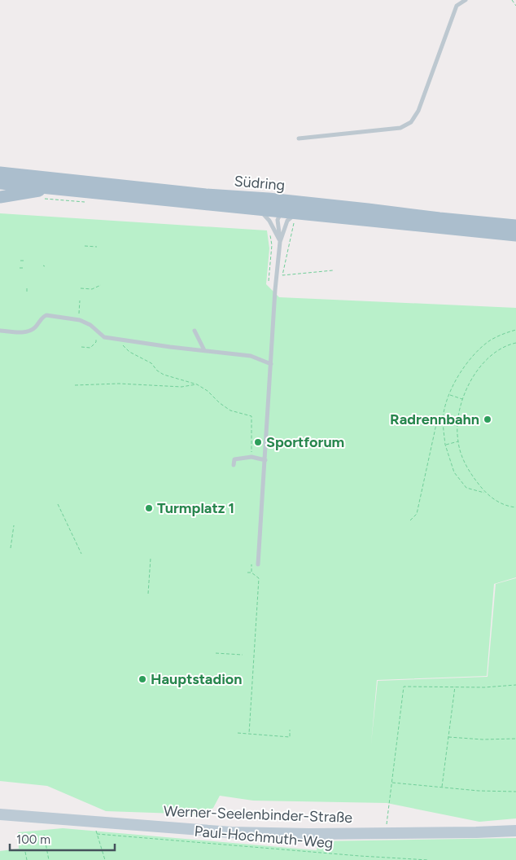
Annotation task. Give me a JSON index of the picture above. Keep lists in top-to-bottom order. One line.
{"streets":{"main road":["Südring","Werner-Seelenbinder-Straße"],"path":["Paul-Hochmuth-Weg"]},"crossings":[["Werner-Seelenbinder-Straße","Paul-Hochmuth-Weg"]],"places":["Radrennbahn","Sportforum","Turmplatz 1","Hauptstadion"],"scale_bar":"100 m"}
